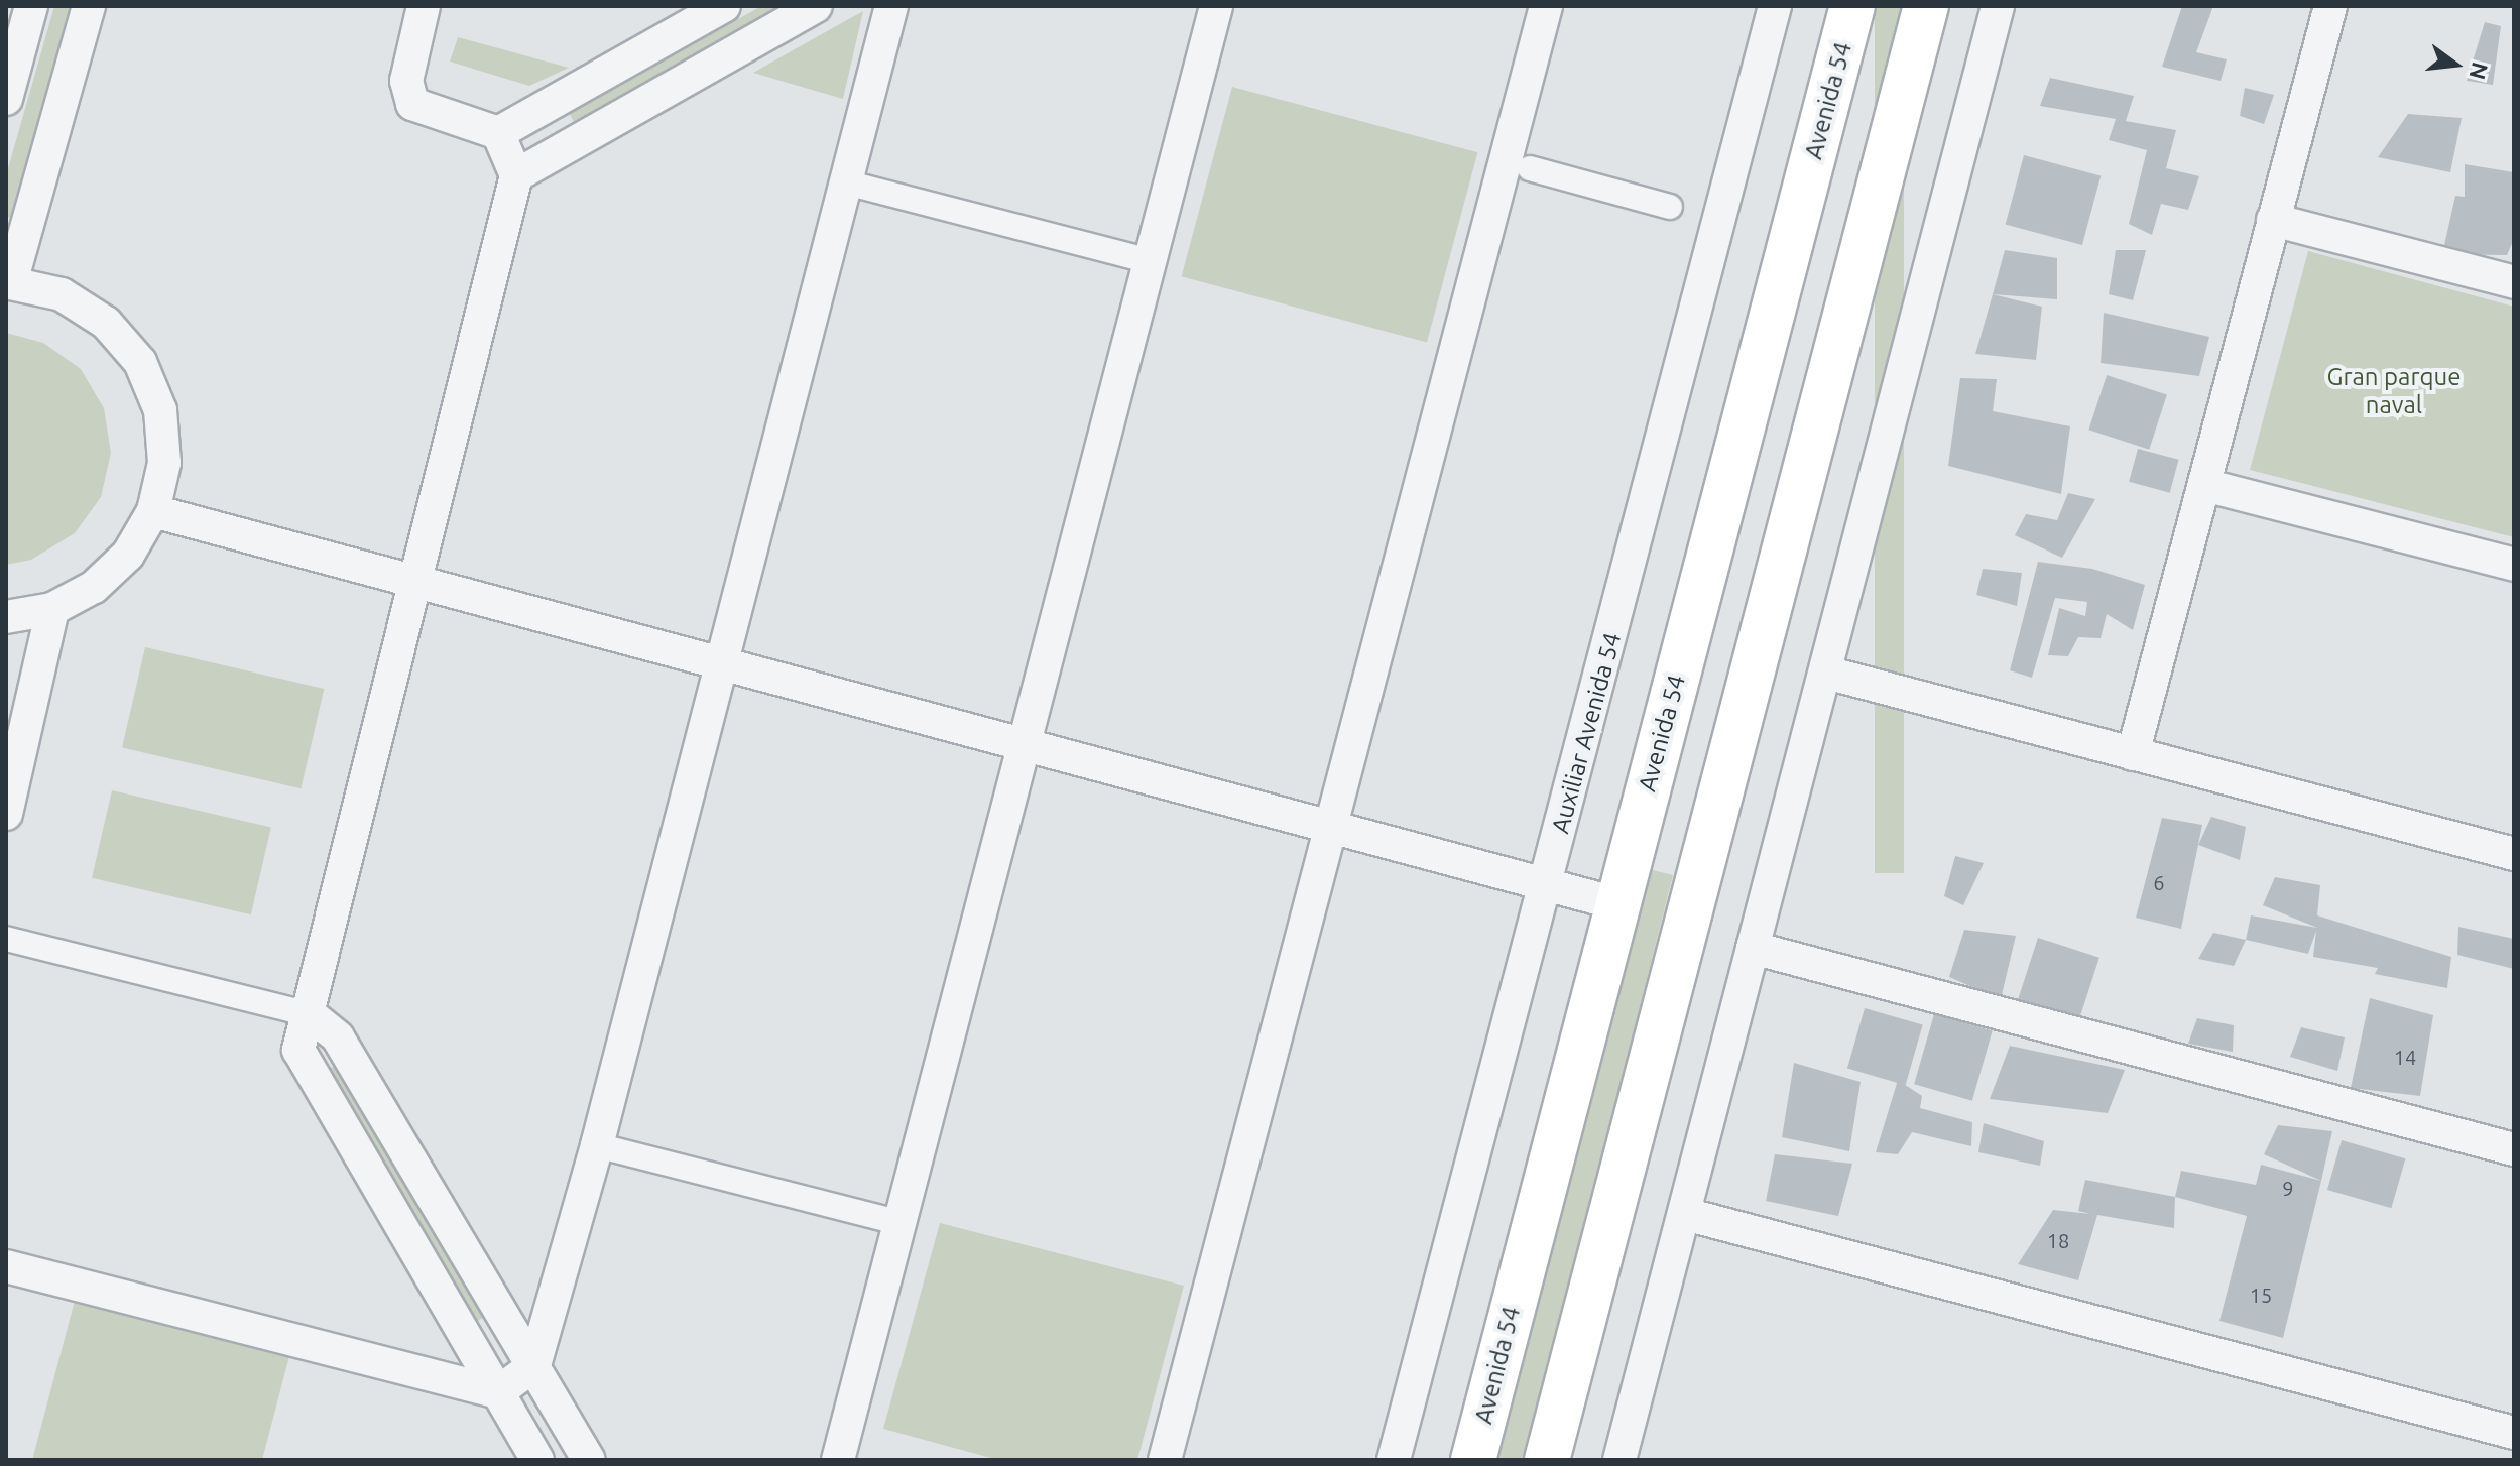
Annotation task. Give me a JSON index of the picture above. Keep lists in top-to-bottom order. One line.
{"streets":{"main road":["Avenida 54"],"street":["Auxiliar Avenida 54"]},"parks":["Gran parque naval"],"house_numbers":["6","14","9","18","15"],"north":"right"}
